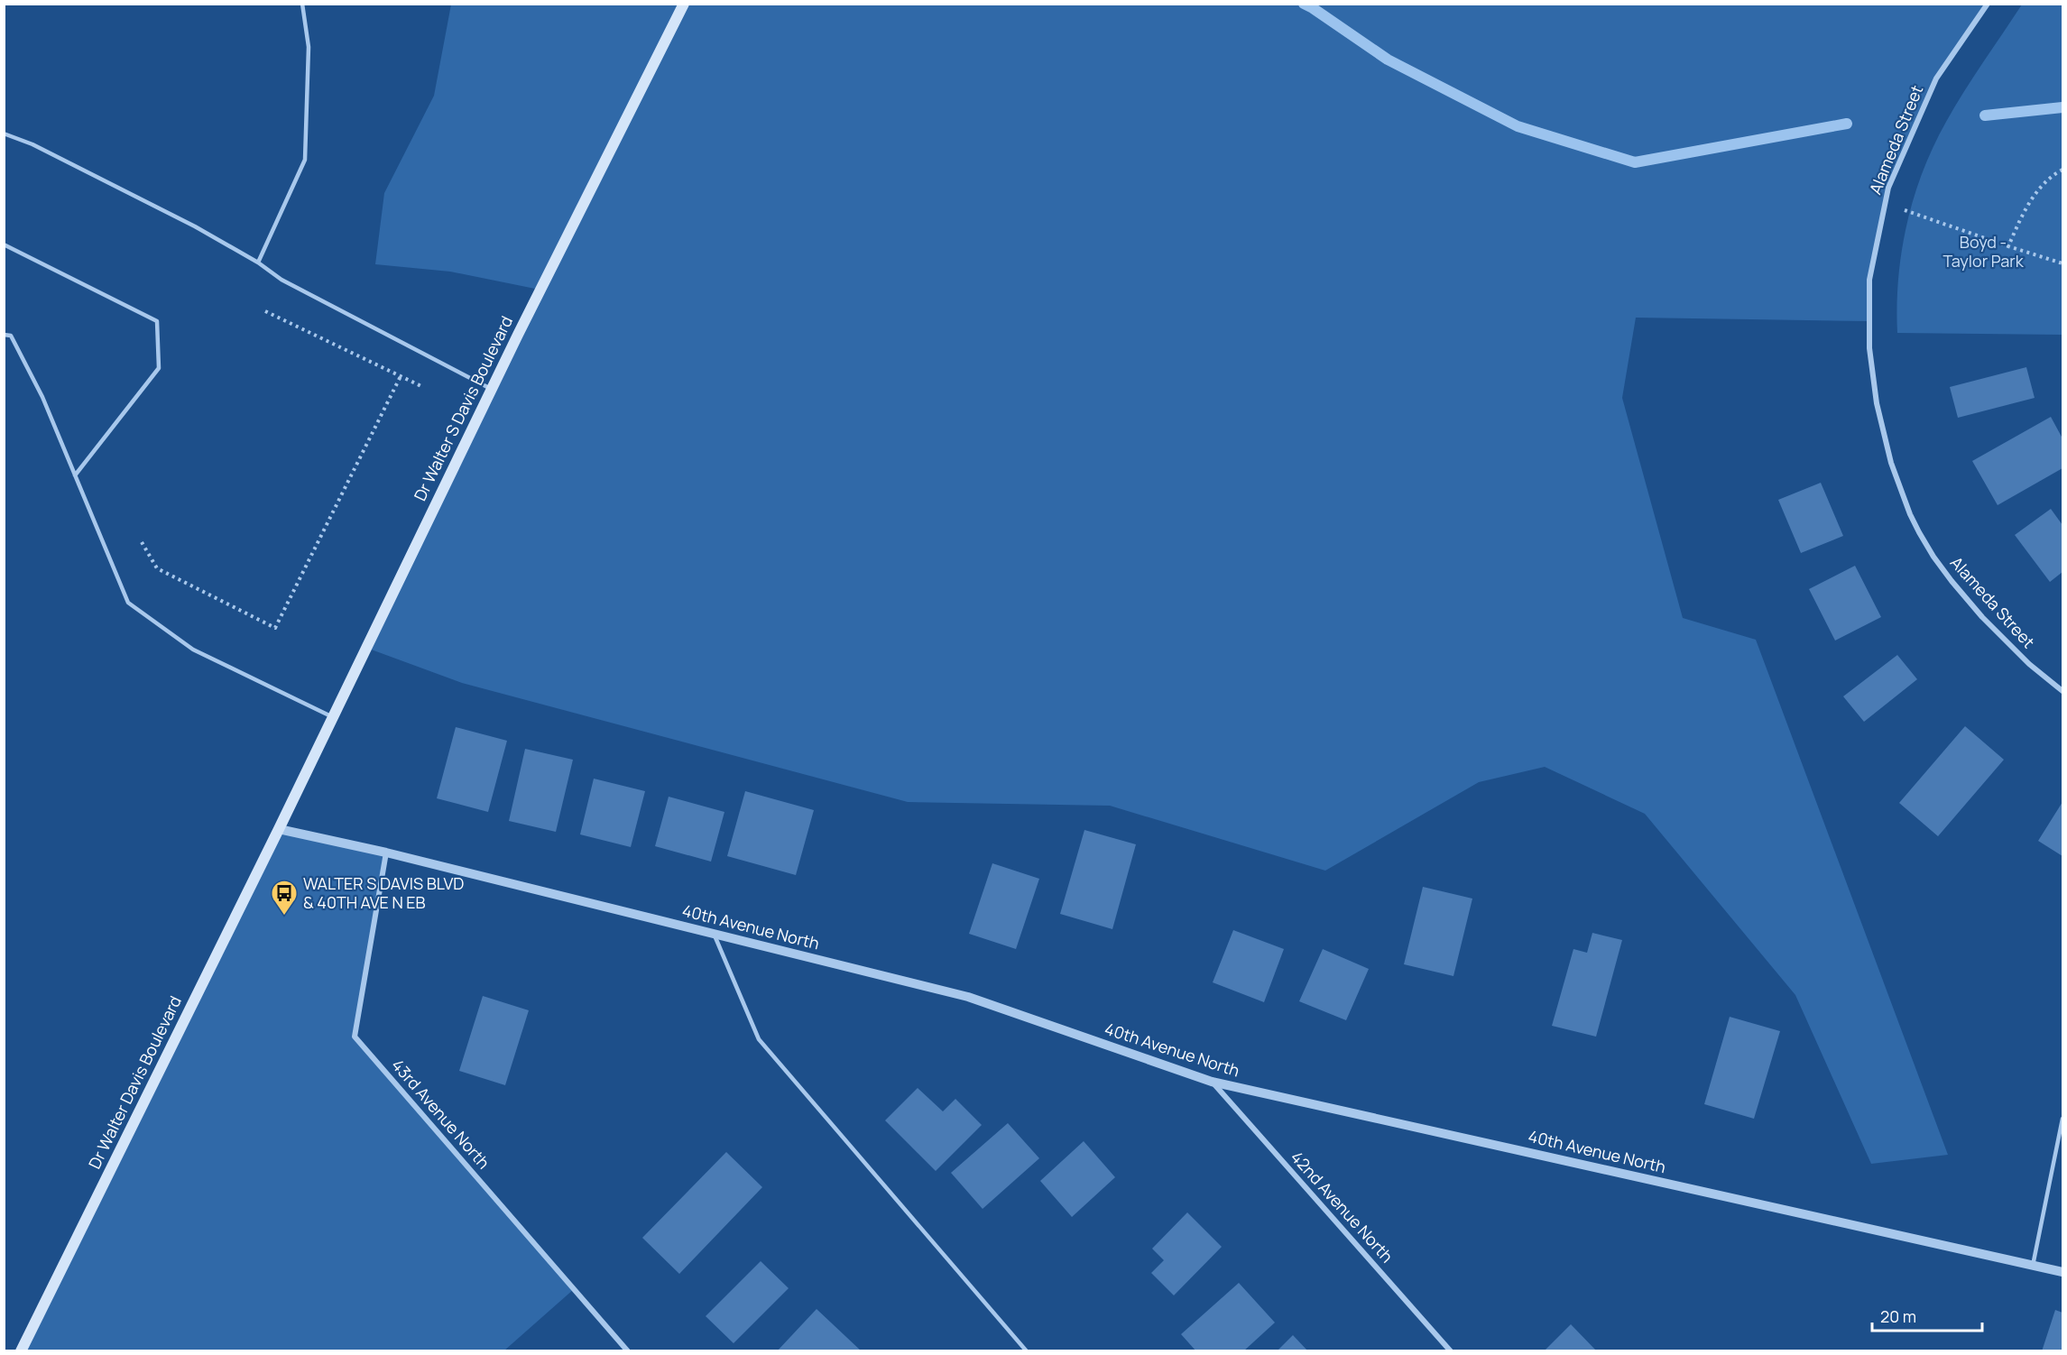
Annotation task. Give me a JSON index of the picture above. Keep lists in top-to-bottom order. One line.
{"streets":{"main road":["Dr Walter S Davis Boulevard","Dr Walter Davis Boulevard"],"street":["Alameda Street","40th Avenue North","43rd Avenue North","42nd Avenue North"]},"crossings":[["Dr Walter S Davis Boulevard","40th Avenue North"],["Dr Walter S Davis Boulevard","Dr Walter Davis Boulevard"],["40th Avenue North","Dr Walter Davis Boulevard"],["40th Avenue North","43rd Avenue North"],["40th Avenue North","42nd Avenue North"]],"parks":["Boyd - Taylor Park"],"places":{"bus stop":["WALTER S DAVIS BLVD & 40TH AVE N EB"]},"scale_bar":"20 m"}
